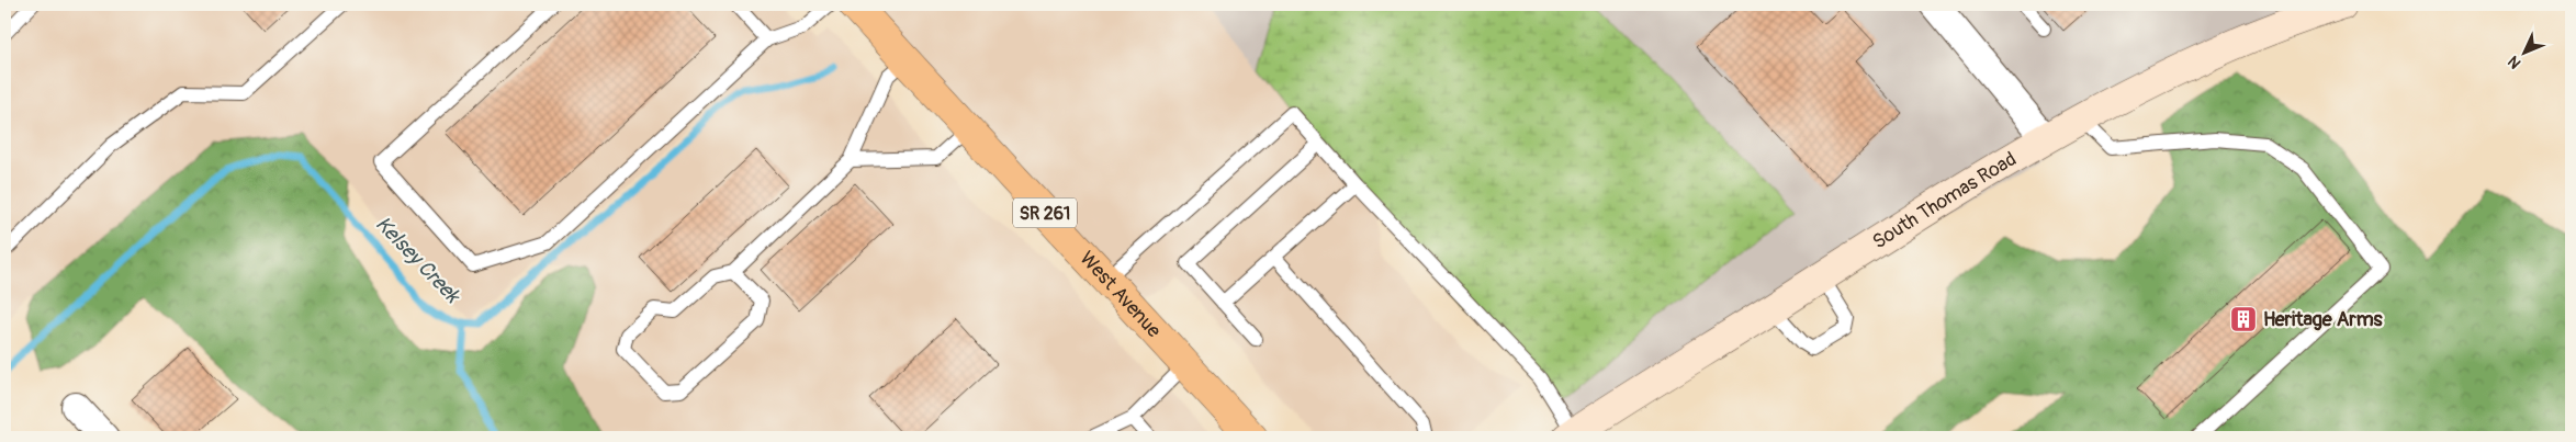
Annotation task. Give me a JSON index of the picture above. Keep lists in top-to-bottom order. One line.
{"streets":{"main road":["SR 261","West Avenue"],"street":["South Thomas Road"]},"water":["Kelsey Creek"],"places":{"building":["Heritage Arms"]},"north":"bottom left"}
